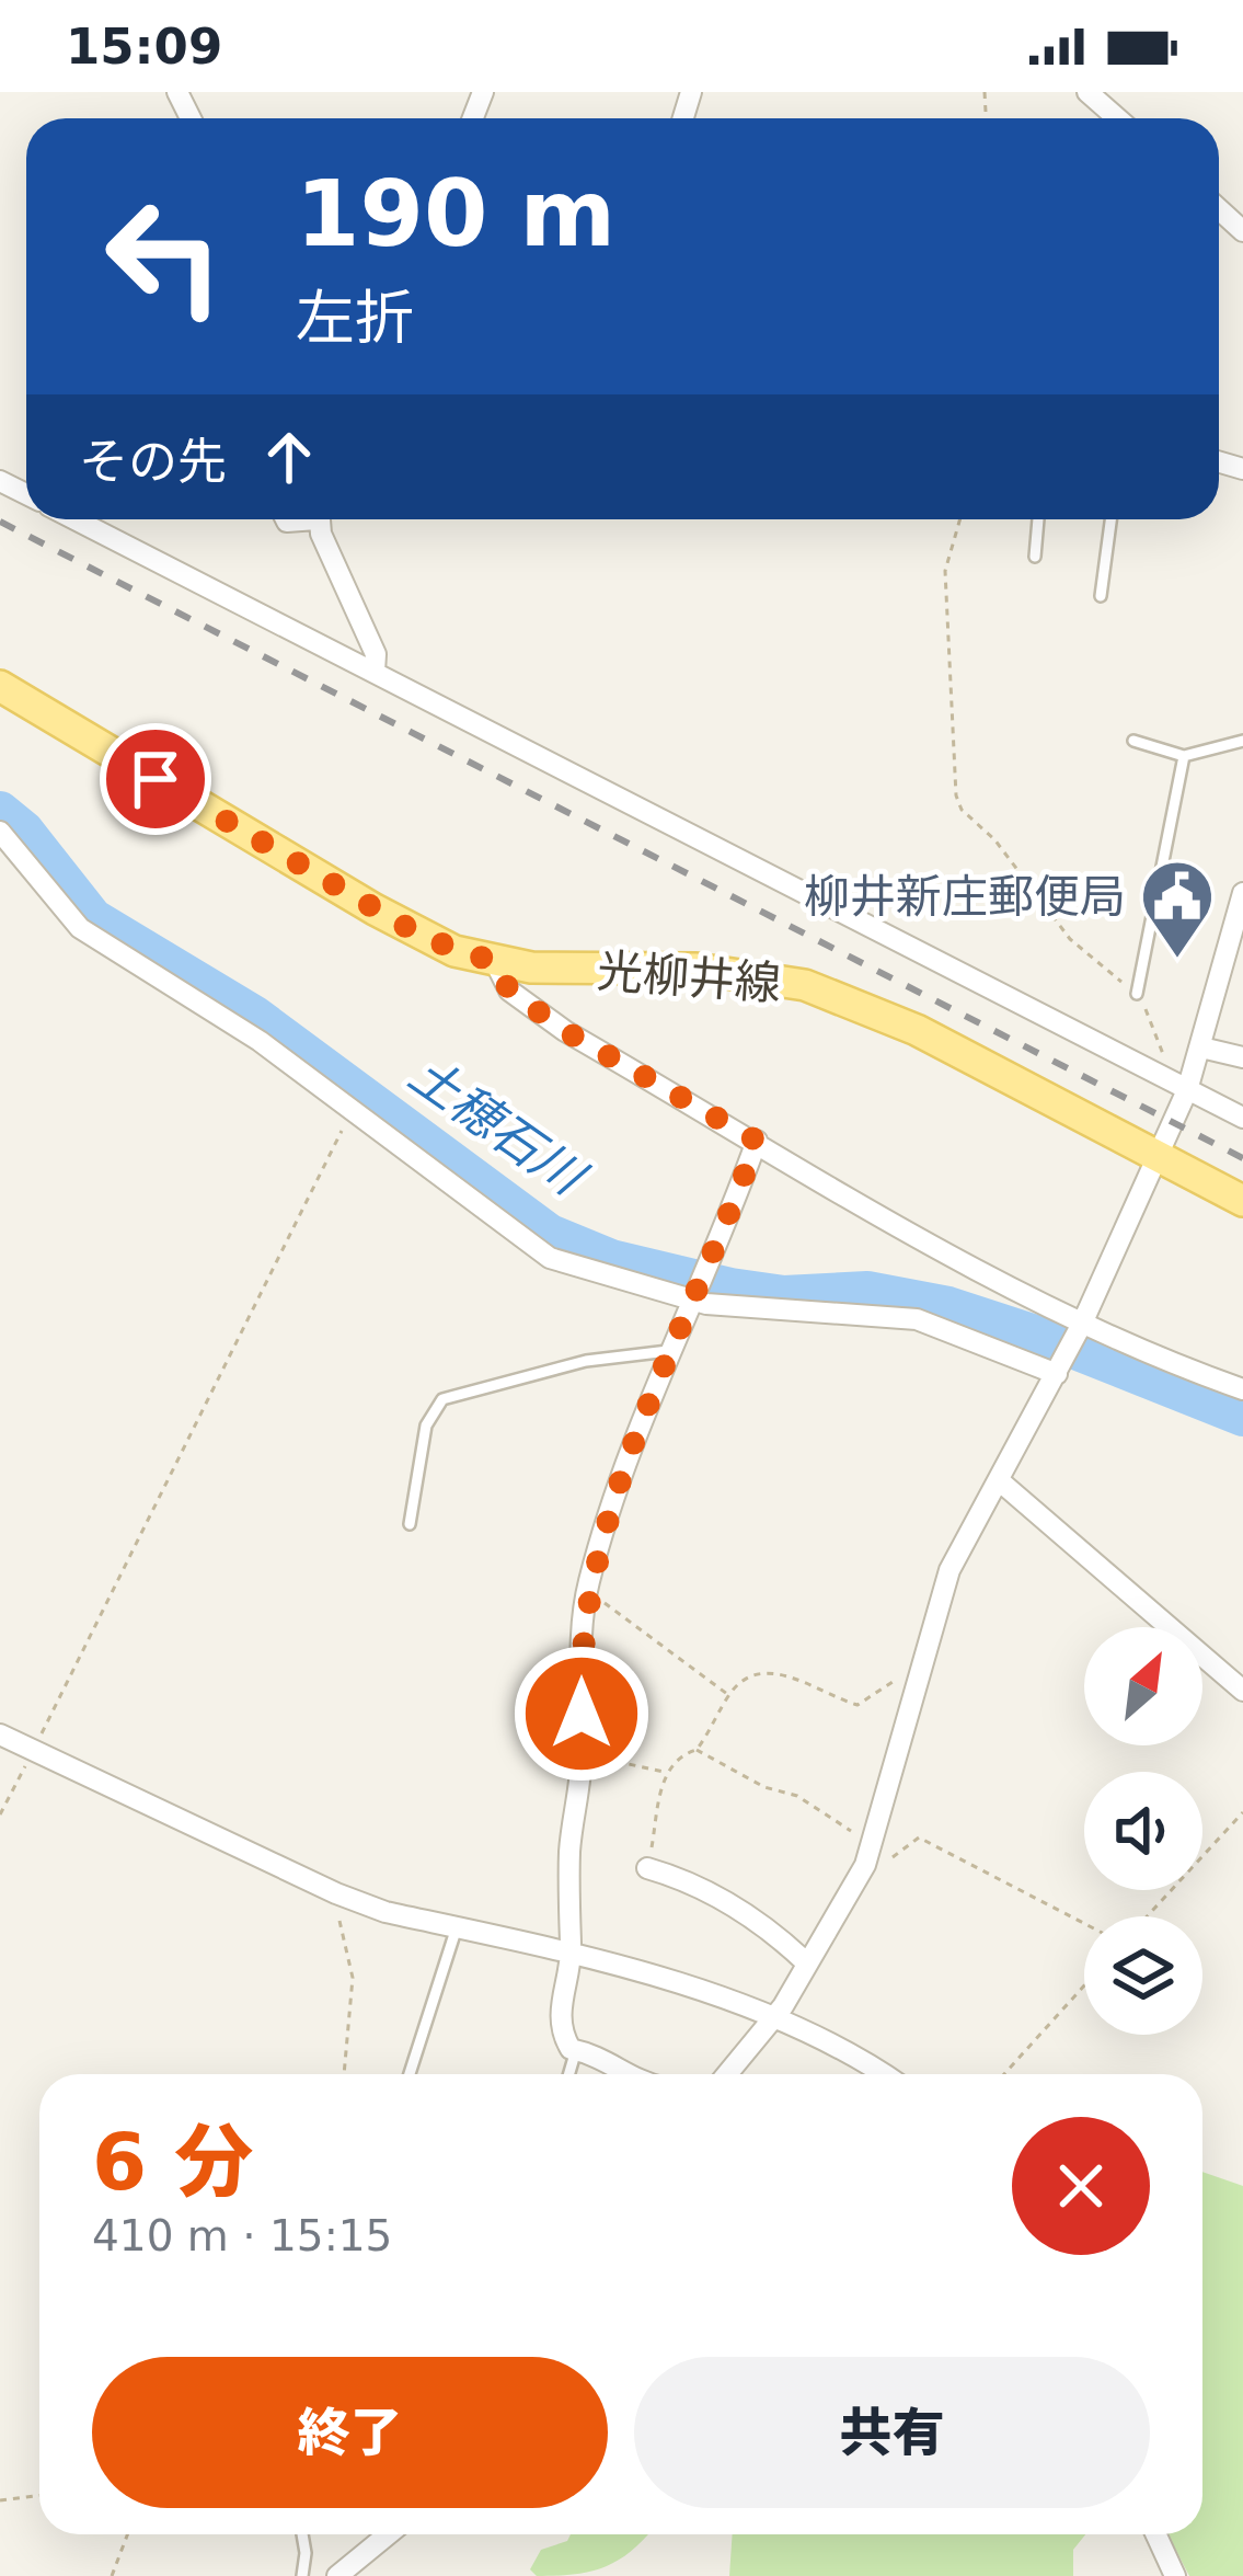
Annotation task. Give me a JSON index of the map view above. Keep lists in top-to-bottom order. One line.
{"streets":{"main road":["光柳井線"]},"water":["土穂石川"],"places":{"public building":["柳井新庄郵便局"]},"north":"top right","page":{"status":"15:09","turn":["190 m","左折"],"then":"その先","heading":["6 分","410 m · 15:15"],"buttons":["終了","共有"]}}
